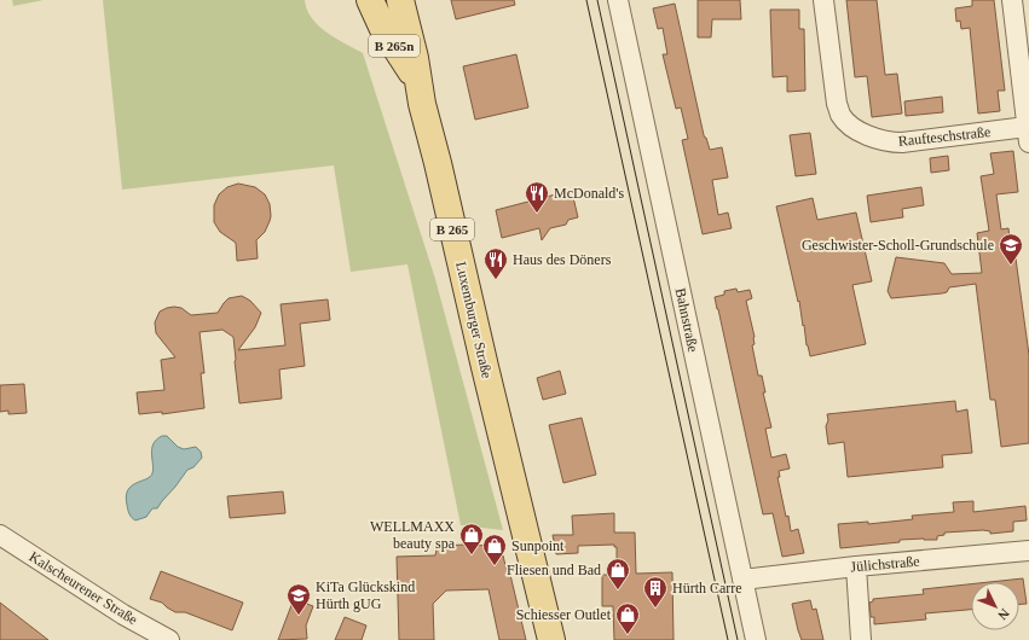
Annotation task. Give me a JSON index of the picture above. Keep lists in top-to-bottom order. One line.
{"streets":{"main road":["B 265n","B 265","Luxemburger Straße"],"street":["Raufteschstraße","Bahnstraße","Jülichstraße","Kalscheurener Straße"]},"crossings":[["B 265n","Luxemburger Straße"],["Bahnstraße","Jülichstraße"]],"places":{"restaurant":["McDonald's","Haus des Döners"],"school or university":["Geschwister-Scholl-Grundschule","KiTa Glückskind Hürth gUG"],"shop":["WELLMAXX beauty spa","Sunpoint","Fliesen und Bad","Schiesser Outlet"],"building":["Hürth Carre"]},"north":"bottom right"}
